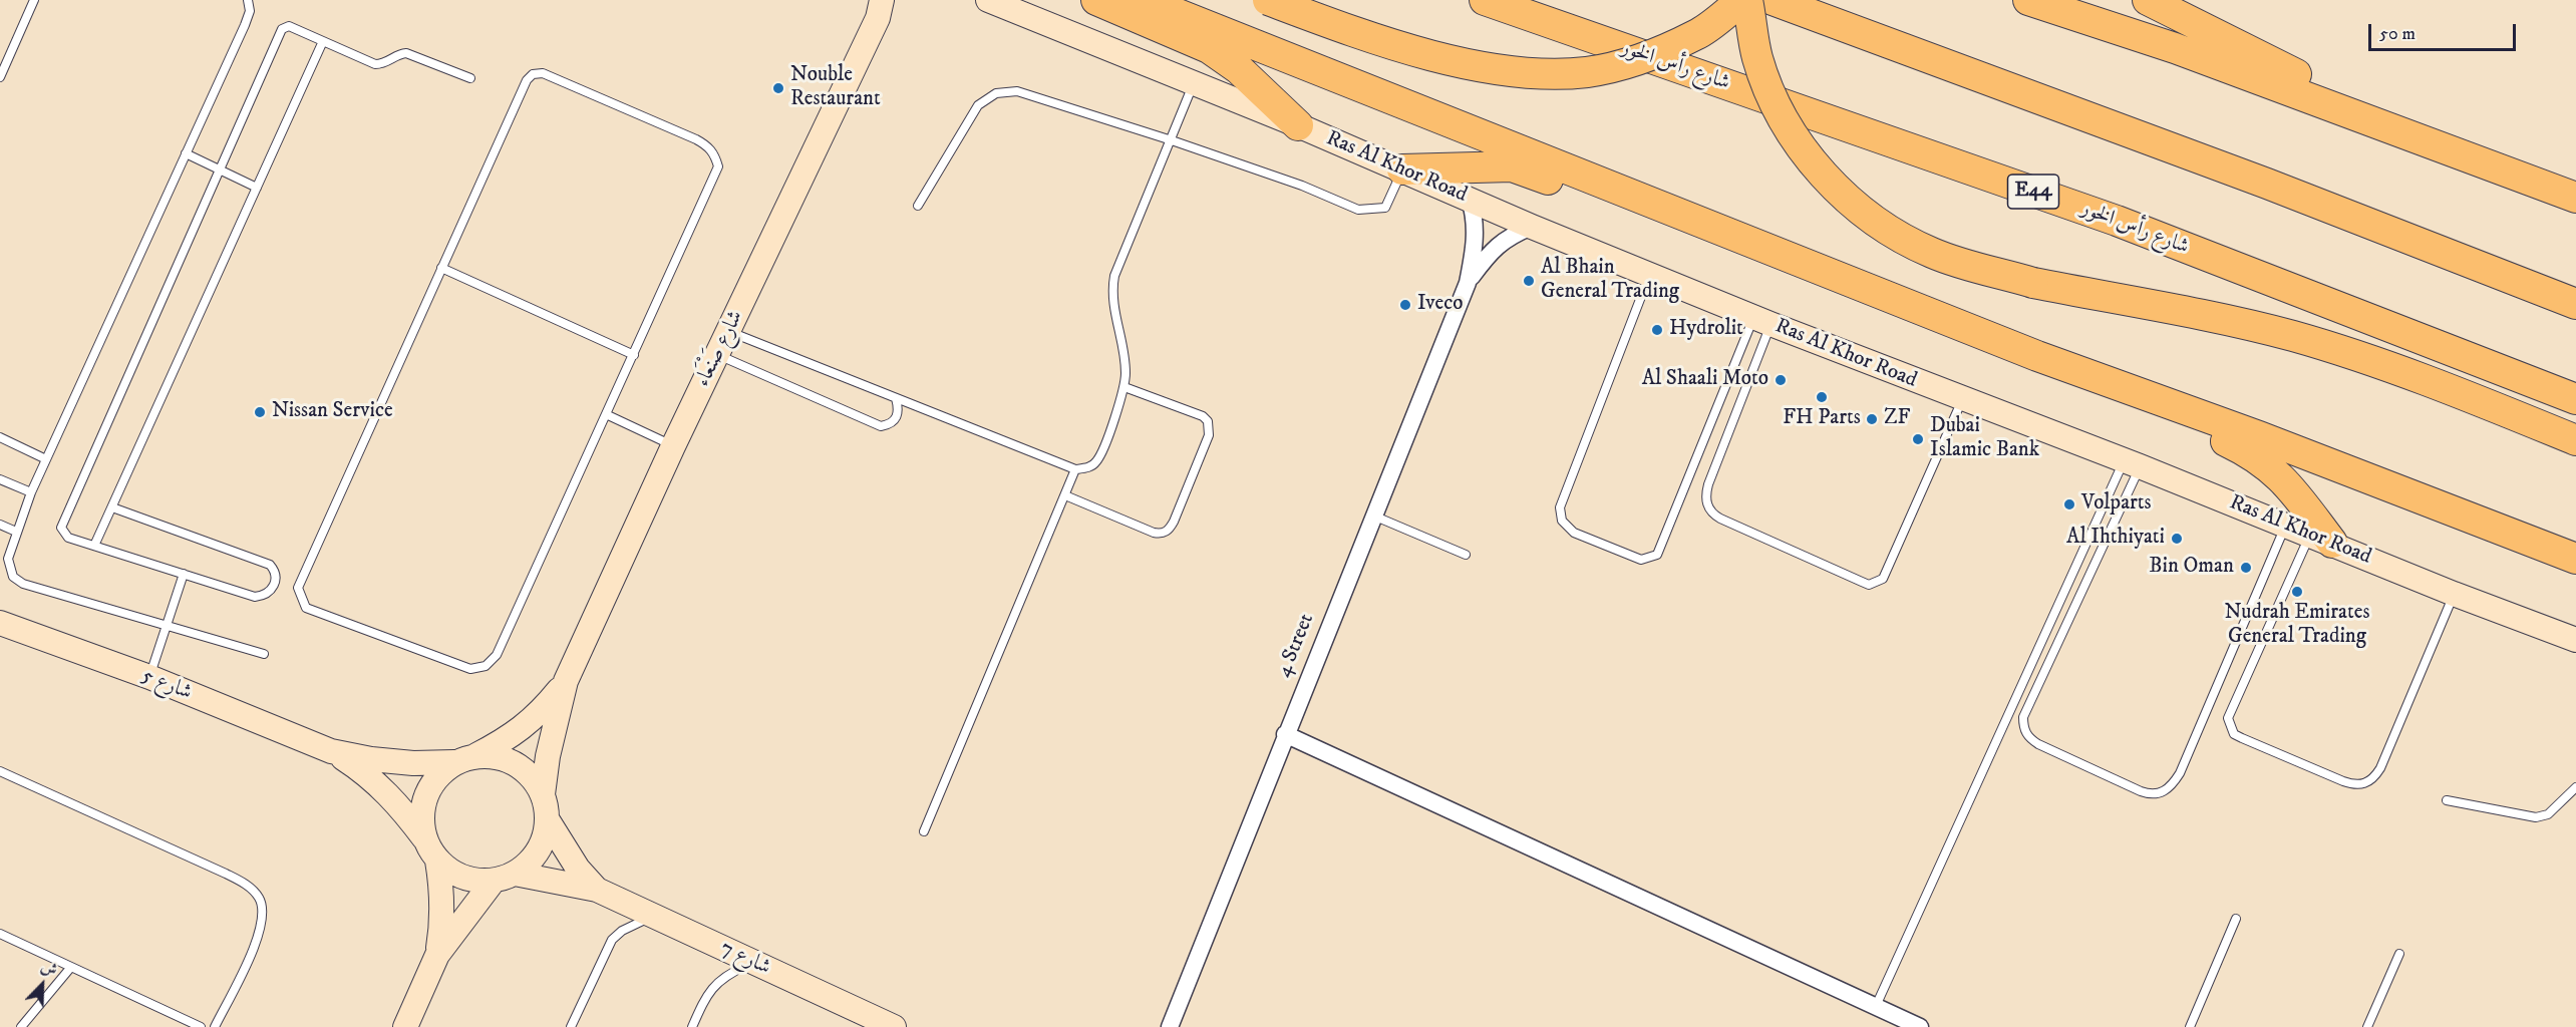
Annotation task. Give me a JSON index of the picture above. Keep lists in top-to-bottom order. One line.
{"streets":{"highway":["شارع رأس الخور","E44"],"street":["Ras Al Khor Road","شارع صَنْعَاء","4 Street","شارع 5","شارع 7"]},"crossings":[["Ras Al Khor Road","4 Street"],["شارع صَنْعَاء","شارع 5"],["شارع صَنْعَاء","شارع 7"],["شارع 5","شارع 7"]],"places":["Nouble Restaurant","Al Bhain General Trading","Iveco","Hydrolit","Al Shaali Moto","FH Parts","Nissan Service","ZF","Dubai Islamic Bank","Volparts","Al Ihthiyati","Bin Oman","Nudrah Emirates General Trading"],"scale_bar":"50 m","north":"top right"}
